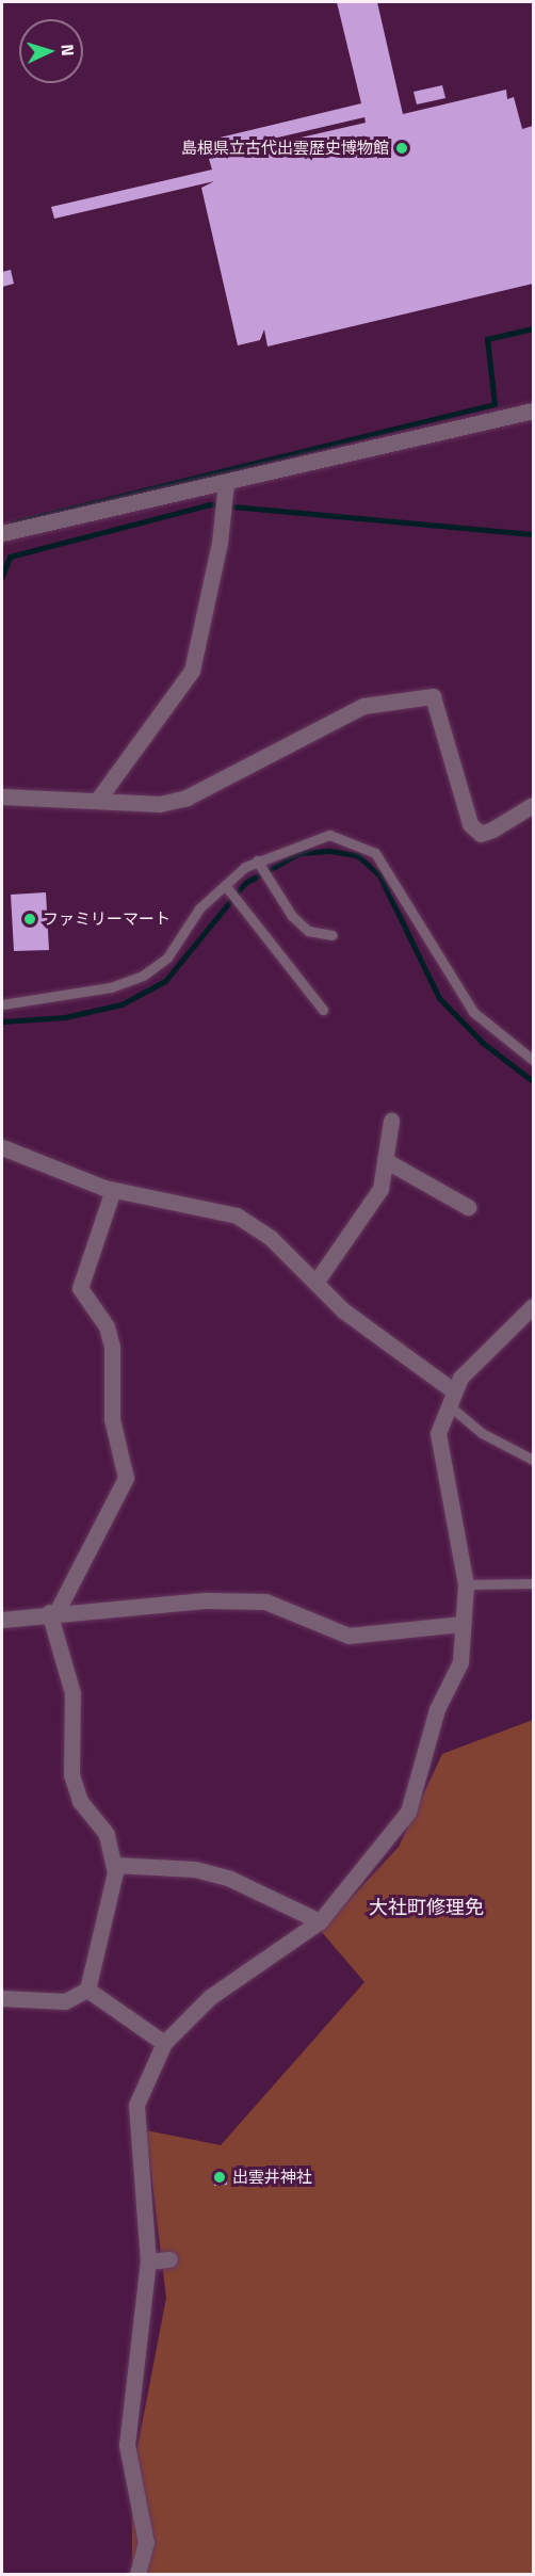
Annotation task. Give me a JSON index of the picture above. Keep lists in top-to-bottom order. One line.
{"districts":["大社町修理免"],"places":["島根県立古代出雲歴史博物館","ファミリーマート","出雲井神社"],"north":"right"}
